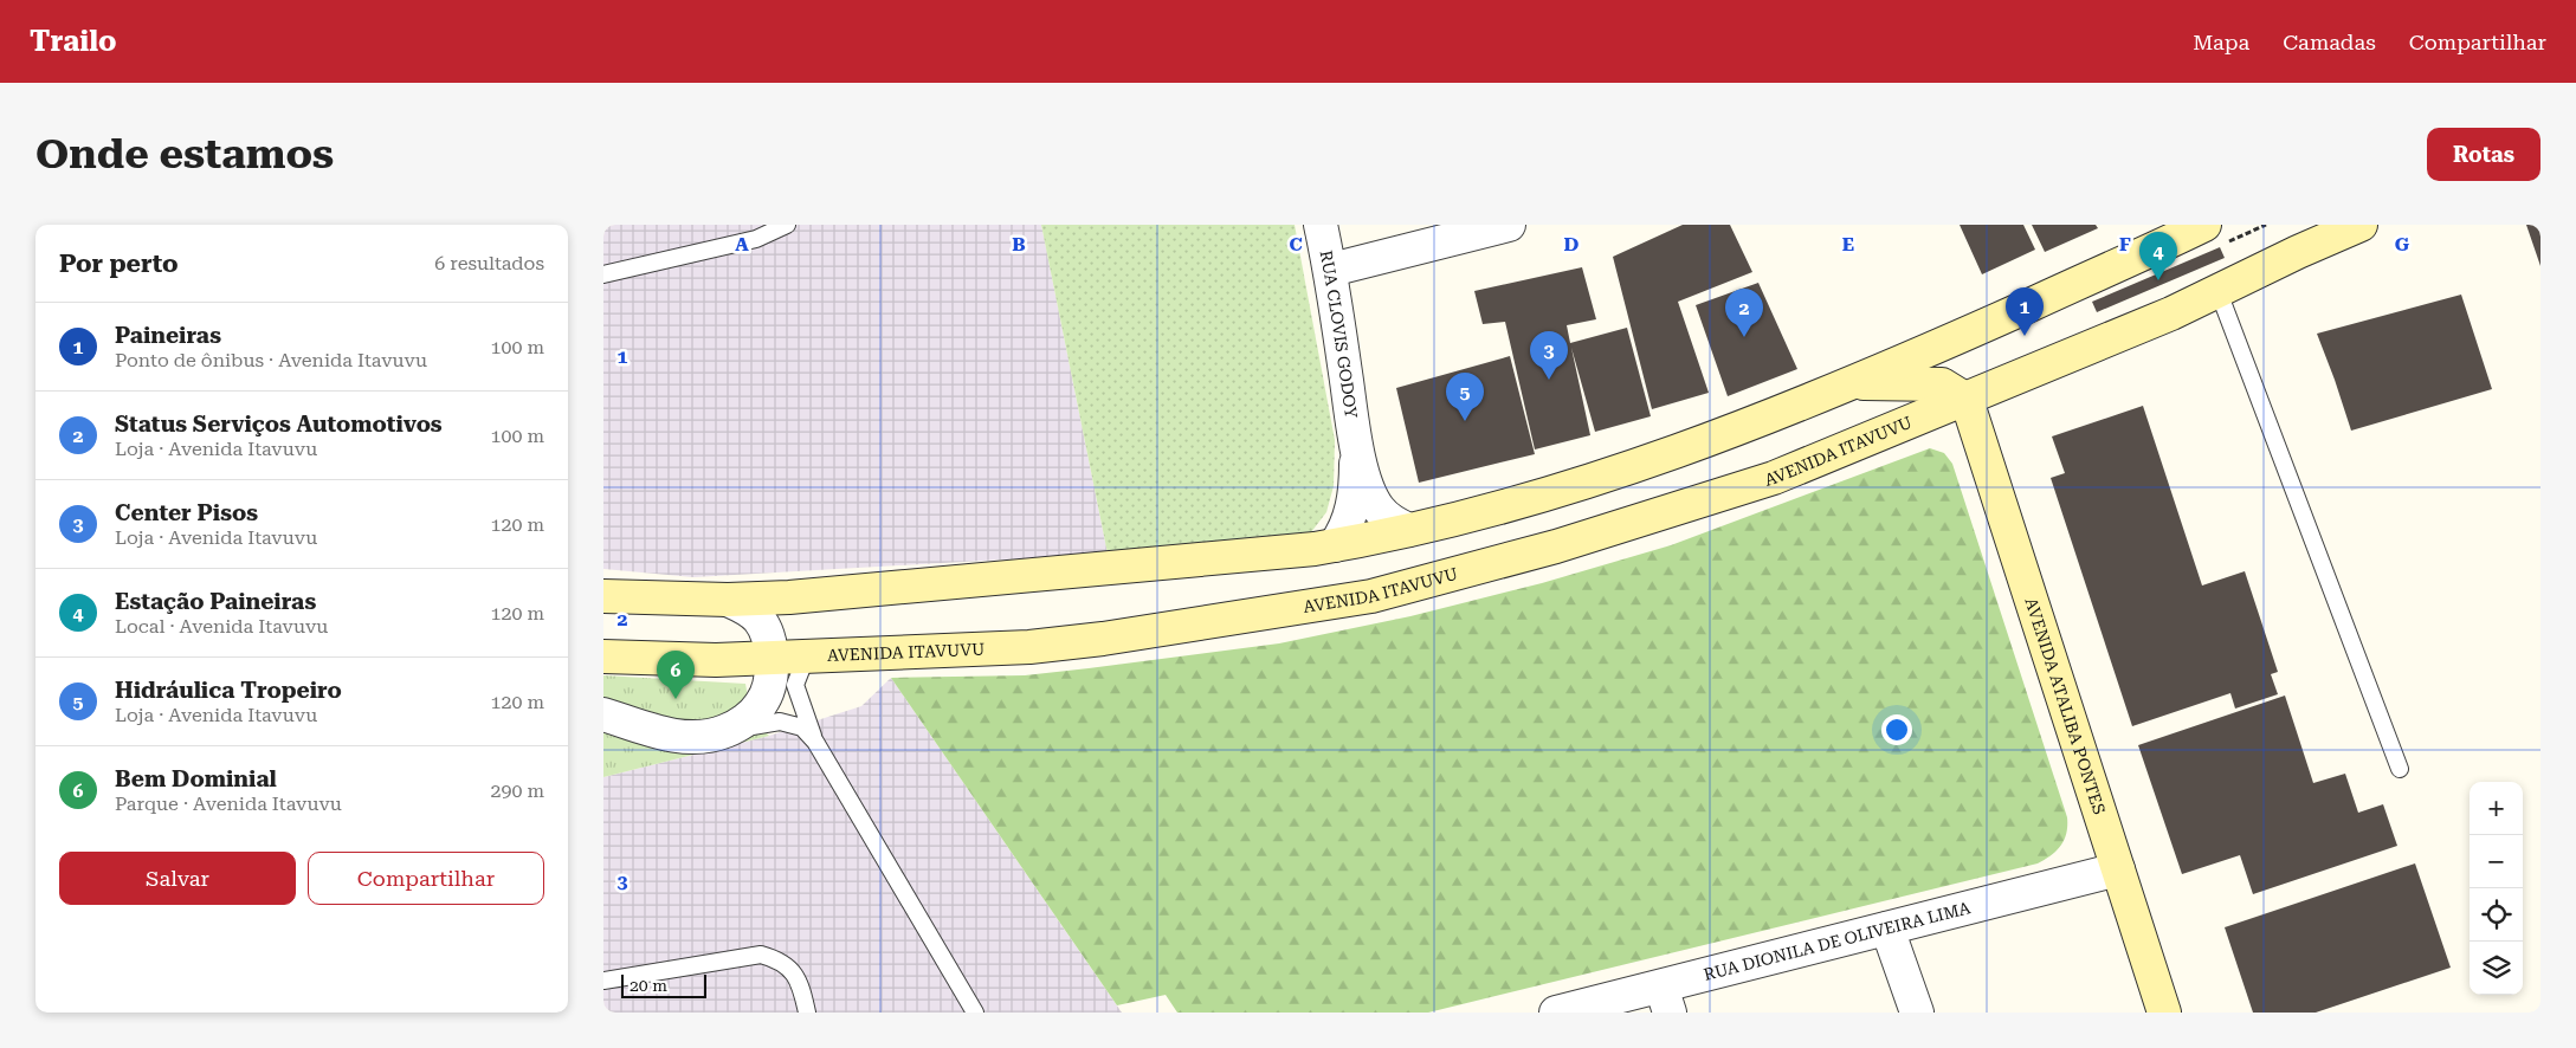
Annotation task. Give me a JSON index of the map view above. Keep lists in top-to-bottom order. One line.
{"streets":{"main road":["AVENIDA ITAVUVU","AVENIDA ATALIBA PONTES"],"street":["RUA CLOVIS GODOY","RUA DIONILA DE OLIVEIRA LIMA"]},"crossings":[["AVENIDA ITAVUVU","AVENIDA ATALIBA PONTES"],["AVENIDA ATALIBA PONTES","RUA DIONILA DE OLIVEIRA LIMA"]],"scale_bar":"20 m","page":{"header":"Trailo","nav":["Mapa","Camadas","Compartilhar"],"buttons":["Rotas",["Salvar","Compartilhar"]],"title":"Onde estamos","heading":["Por perto","6 resultados"],"pins":["4","1","2","3","5","6"],"list":[{"mark":"1","name":"Paineiras","note":"Ponto de ônibus · Avenida Itavuvu","value":"100 m"},{"mark":"2","name":"Status Serviços Automotivos","note":"Loja · Avenida Itavuvu","value":"100 m"},{"mark":"3","name":"Center Pisos","note":"Loja · Avenida Itavuvu","value":"120 m"},{"mark":"4","name":"Estação Paineiras","note":"Local · Avenida Itavuvu","value":"120 m"},{"mark":"5","name":"Hidráulica Tropeiro","note":"Loja · Avenida Itavuvu","value":"120 m"},{"mark":"6","name":"Bem Dominial","note":"Parque · Avenida Itavuvu","value":"290 m"}],"map_buttons":["+","−"],"scale":"20 m"},"grid":{"columns":["A","B","C","D","E","F","G"],"rows":["1","2","3"]}}
